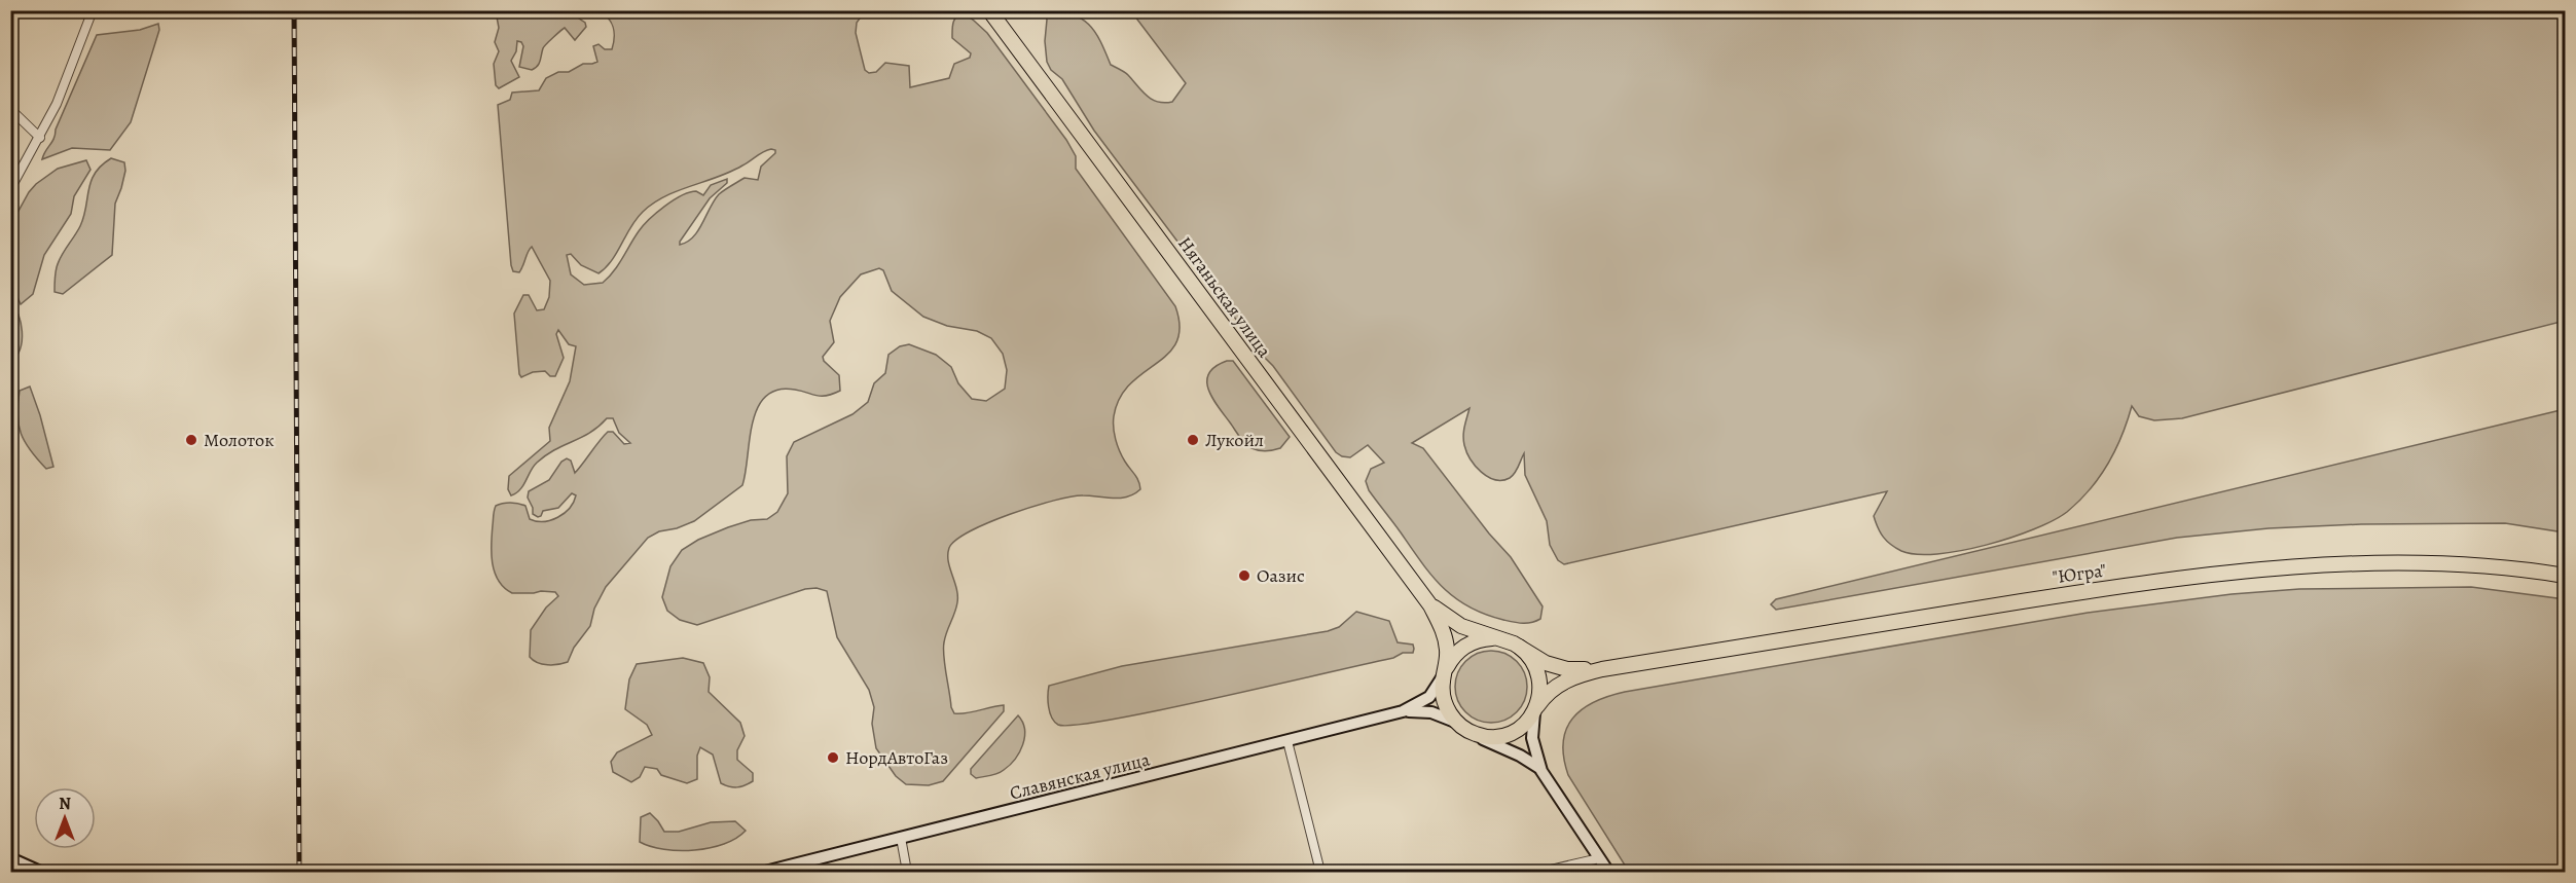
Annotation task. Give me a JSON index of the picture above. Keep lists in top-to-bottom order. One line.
{"streets":{"highway":["Няганьская улица","\"Югра\""],"street":["Славянская улица"]},"places":["Молоток","Лукойл","Оазис","НордАвтоГаз"],"north":"top"}
